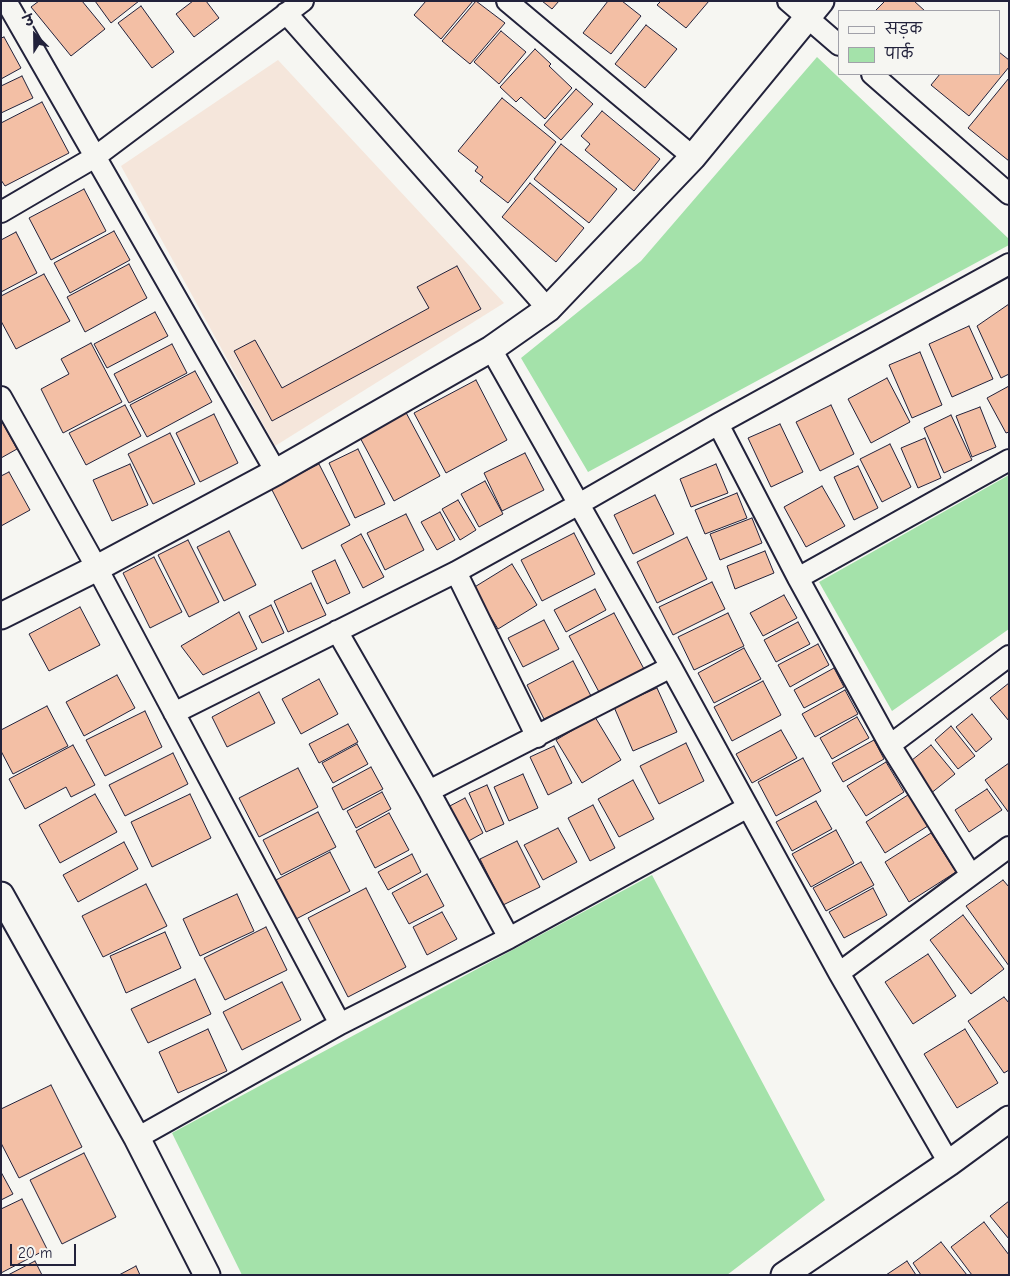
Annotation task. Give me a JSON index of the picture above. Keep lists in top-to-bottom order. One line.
{"legend":["सड़क","पार्क"],"scale_bar":"20 m","north":"top left"}
